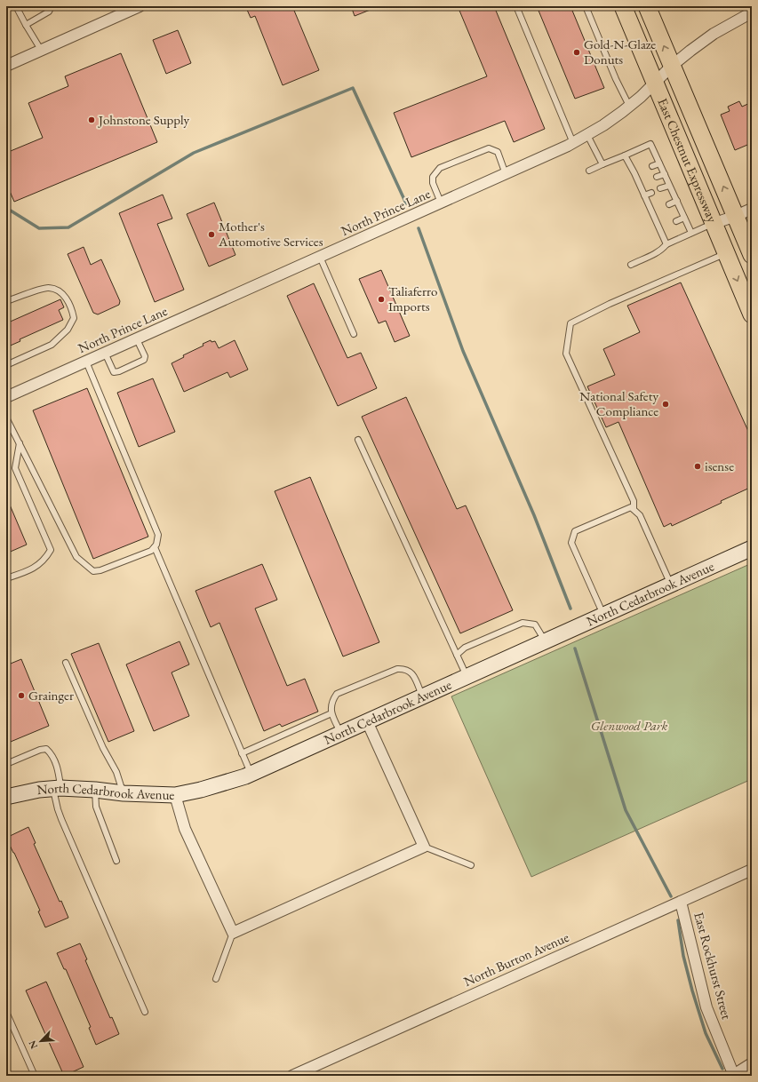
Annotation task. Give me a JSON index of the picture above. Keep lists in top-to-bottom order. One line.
{"streets":{"main road":["East Chestnut Expressway"],"street":["North Prince Lane","North Cedarbrook Avenue","North Burton Avenue","East Rockhurst Street"]},"crossings":[["East Chestnut Expressway","North Prince Lane"],["North Burton Avenue","East Rockhurst Street"]],"parks":["Glenwood Park"],"places":["Gold-N-Glaze Donuts","Johnstone Supply","Mother's Automotive Services","Taliaferro Imports","National Safety Compliance","isense","Grainger"],"north":"bottom left"}
